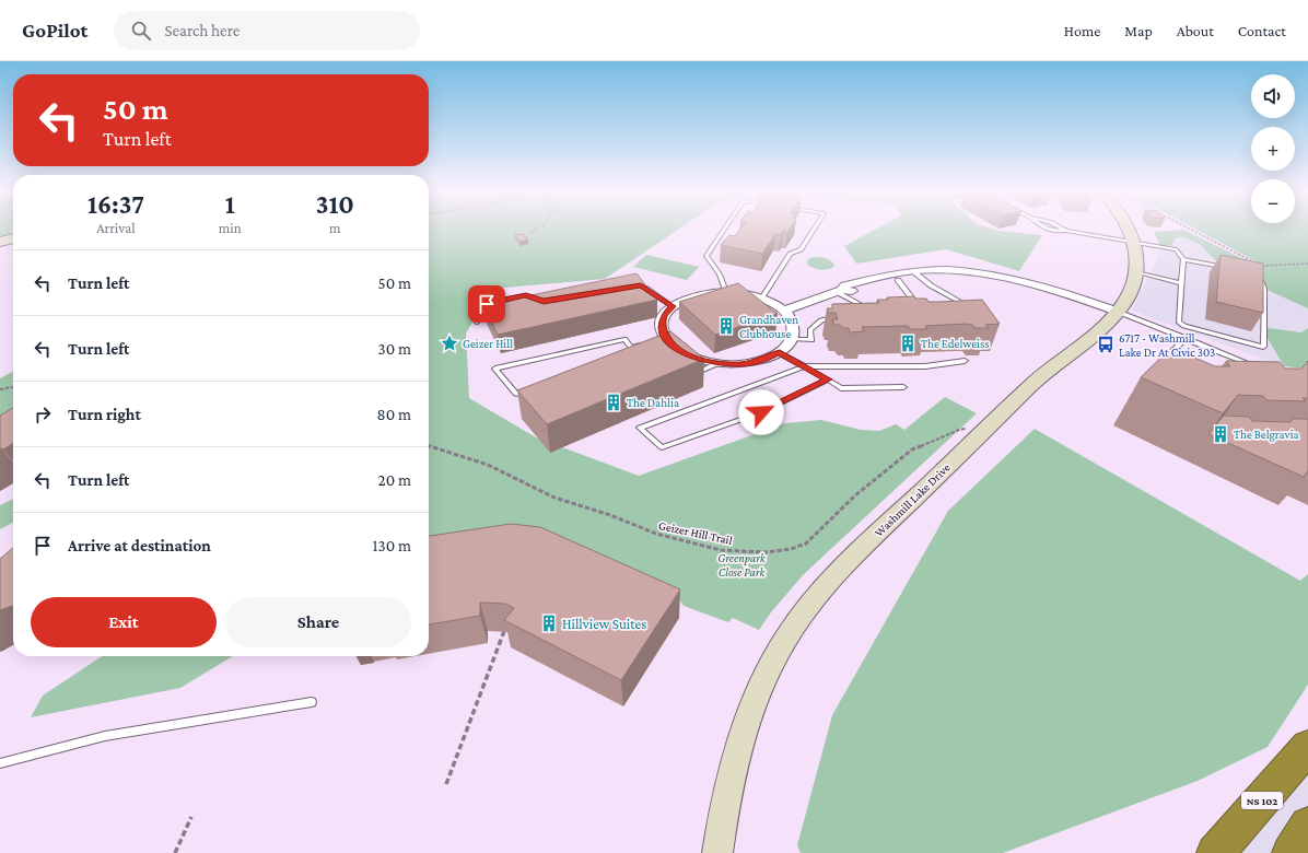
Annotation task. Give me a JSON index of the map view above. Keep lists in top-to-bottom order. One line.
{"streets":{"highway":["NS 102"],"street":["Washmill Lake Drive"],"path":["Geizer Hill Trail"]},"parks":["Greenpark Close Park"],"places":{"building":["Grandhaven Clubhouse","The Edelweiss","The Dahlia","The Belgravia","Hillview Suites"],"place":["Geizer Hill"],"bus stop":["6717 - Washmill Lake Dr At Civic 303"]},"page":{"header":"GoPilot","search":"Search here","nav":["Home","Map","About","Contact"],"map_buttons":["+","−"],"turn":["50 m","Turn left"],"eta":["16:37","Arrival","1","min","310","m"],"list":[{"name":"Turn left","value":"50 m"},{"name":"Turn left","value":"30 m"},{"name":"Turn right","value":"80 m"},{"name":"Turn left","value":"20 m"},{"name":"Arrive at destination","value":"130 m"}],"buttons":["Exit","Share"]}}
